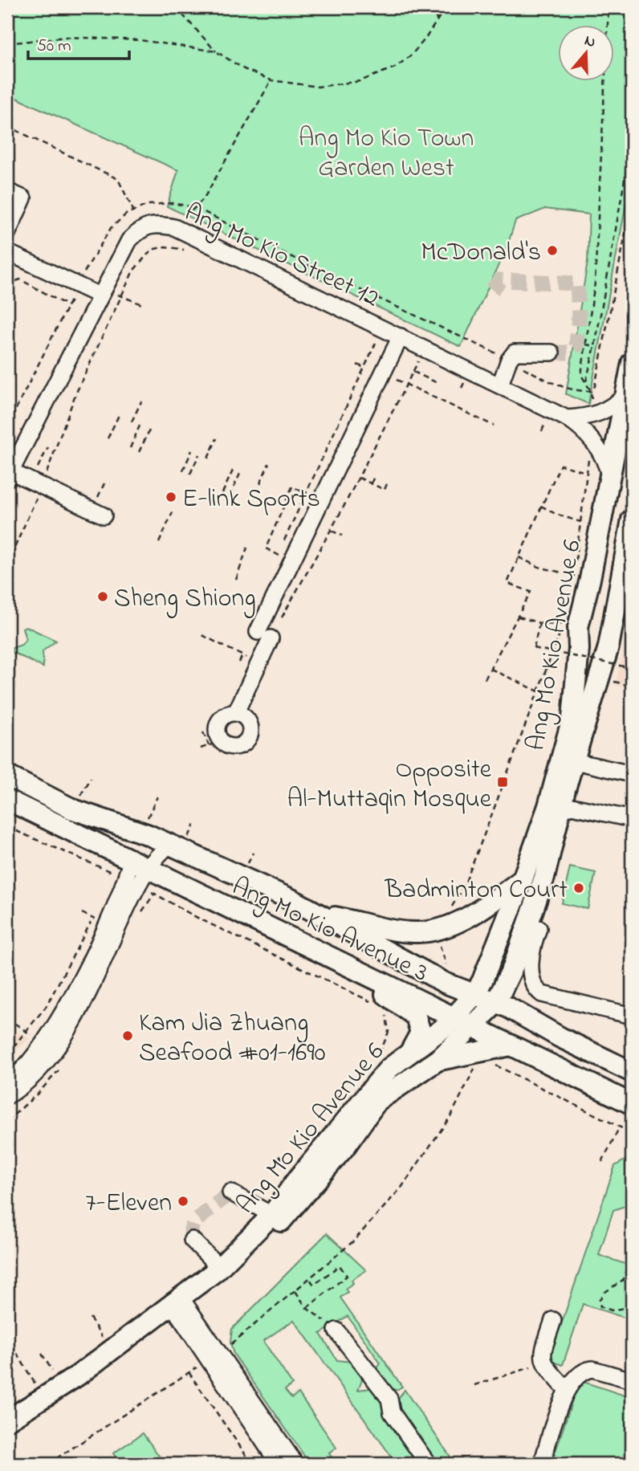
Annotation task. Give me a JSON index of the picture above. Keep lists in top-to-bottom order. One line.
{"streets":{"main road":["Ang Mo Kio Avenue 6","Ang Mo Kio Avenue 3"],"street":["Ang Mo Kio Street 12"]},"crossings":[["Ang Mo Kio Street 12","Ang Mo Kio Avenue 6"],["Ang Mo Kio Avenue 6","Ang Mo Kio Avenue 3"]],"parks":["Ang Mo Kio Town Garden West"],"places":{"other":["McDonald's","E-link Sports","Sheng Shiong","Badminton Court","Kam Jia Zhuang Seafood #01-1690","7-Eleven"],"transit":["Opposite Al-Muttaqin Mosque"]},"scale_bar":"50 m","north":"top"}
